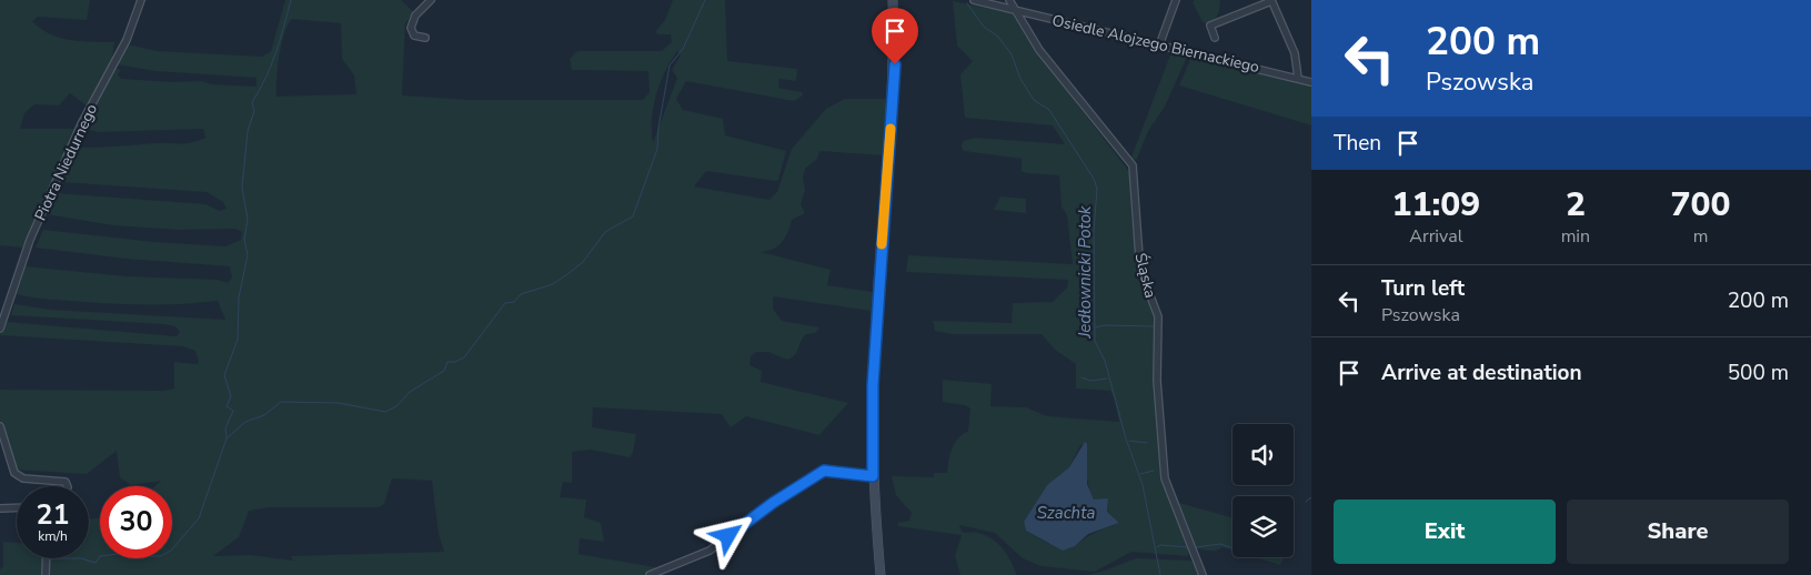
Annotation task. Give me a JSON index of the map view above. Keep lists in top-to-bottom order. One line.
{"streets":{"street":["Osiedle Alojzego Biernackiego","Piotra Niedurnego","Śląska"]},"crossings":[["Osiedle Alojzego Biernackiego","Śląska"]],"water":["Jedłownicki Potok","Szachta"],"page":{"turn":["200 m","Pszowska"],"then":"Then","eta":["11:09","Arrival","2","min","700","m"],"list":[{"name":"Turn left","note":"Pszowska","value":"200 m"},{"name":"Arrive at destination","value":"500 m"}],"speed":"21 km/h","limit":"30","buttons":["Exit","Share"]}}
